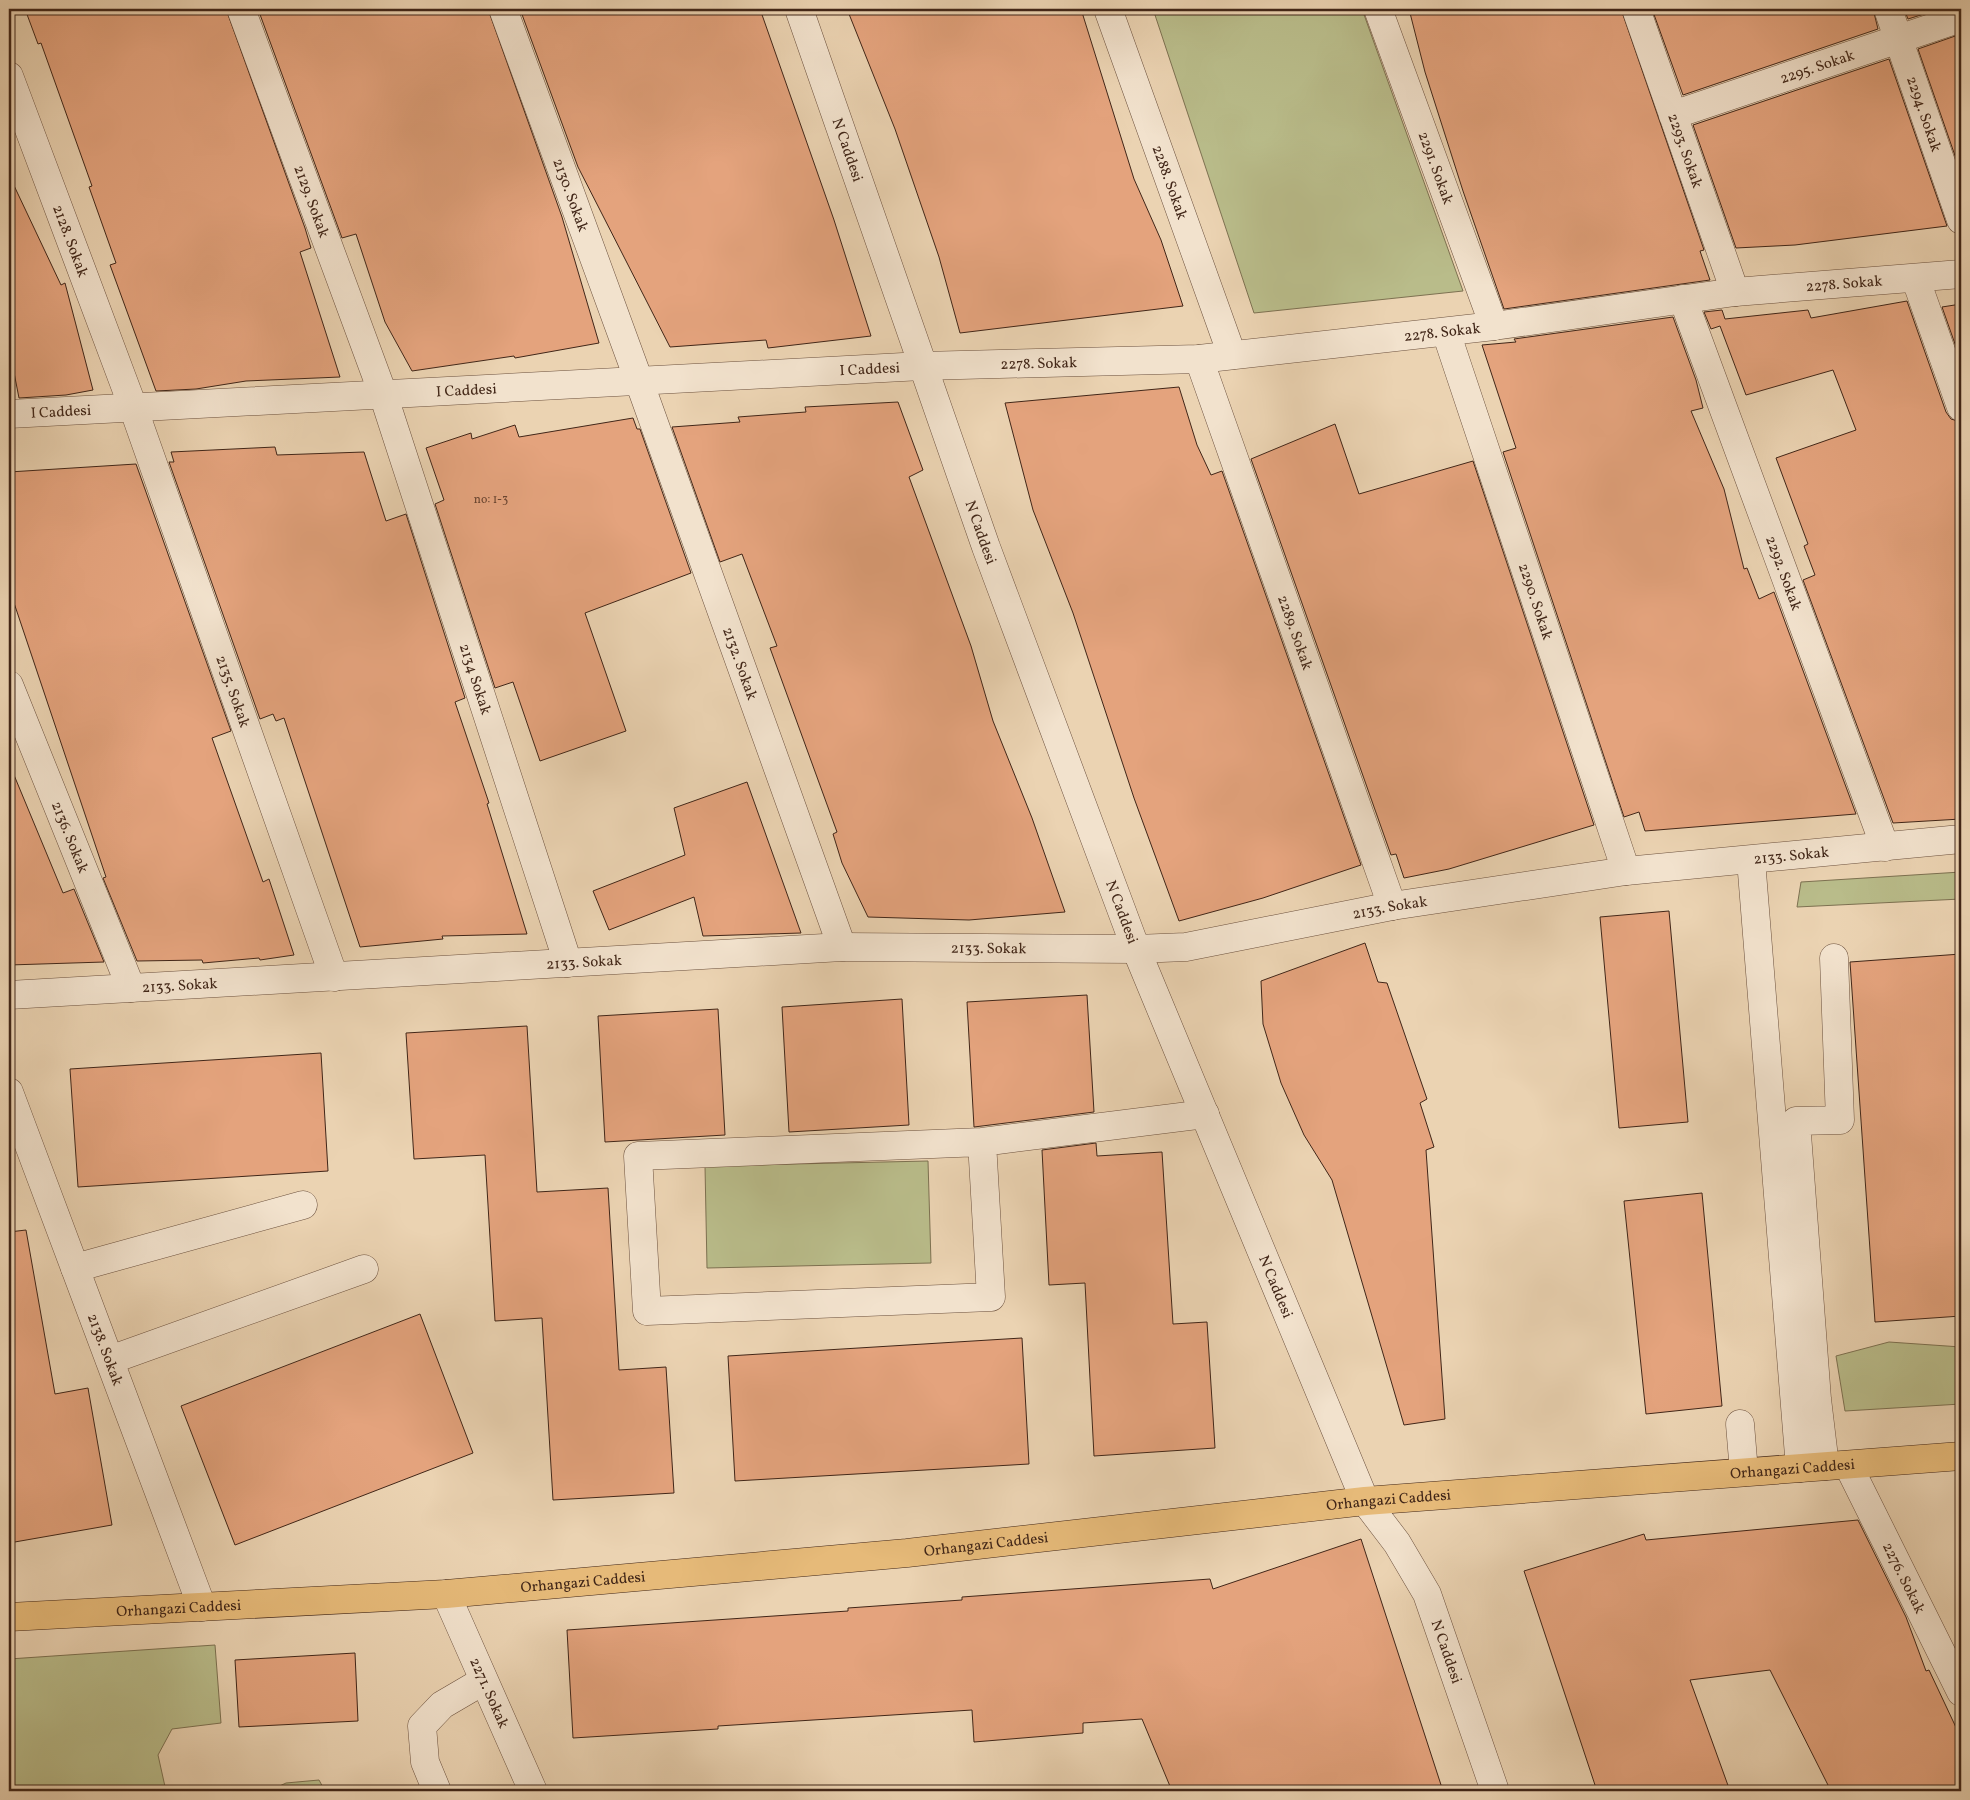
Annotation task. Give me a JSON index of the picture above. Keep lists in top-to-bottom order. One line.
{"streets":{"main road":["Orhangazi Caddesi"],"street":["2295. Sokak","2294. Sokak","N Caddesi","2293. Sokak","2291. Sokak","2288. Sokak","2130. Sokak","2129. Sokak","2128. Sokak","2278. Sokak","I Caddesi","2292. Sokak","2290. Sokak","2289. Sokak","2132. Sokak","2134 Sokak","2135. Sokak","2136. Sokak","2133. Sokak","2138. Sokak","2276. Sokak","2271. Sokak"]},"crossings":[["2295. Sokak","2294. Sokak"],["2295. Sokak","2293. Sokak"],["N Caddesi","2278. Sokak"],["N Caddesi","I Caddesi"],["N Caddesi","2133. Sokak"],["N Caddesi","Orhangazi Caddesi"],["2293. Sokak","2278. Sokak"],["2291. Sokak","2278. Sokak"],["2288. Sokak","2278. Sokak"],["2130. Sokak","I Caddesi"],["2130. Sokak","2132. Sokak"],["2129. Sokak","I Caddesi"],["2129. Sokak","2134 Sokak"],["2128. Sokak","I Caddesi"],["2128. Sokak","2135. Sokak"],["2278. Sokak","I Caddesi"],["2278. Sokak","2292. Sokak"],["2278. Sokak","2290. Sokak"],["2278. Sokak","2289. Sokak"],["I Caddesi","2132. Sokak"],["I Caddesi","2134 Sokak"],["I Caddesi","2135. Sokak"],["2292. Sokak","2133. Sokak"],["2290. Sokak","2133. Sokak"],["2289. Sokak","2133. Sokak"],["2132. Sokak","2133. Sokak"],["2134 Sokak","2133. Sokak"],["2135. Sokak","2133. Sokak"],["2136. Sokak","2133. Sokak"],["2138. Sokak","Orhangazi Caddesi"],["Orhangazi Caddesi","2276. Sokak"],["Orhangazi Caddesi","2271. Sokak"]],"house_numbers":["no: 1-3"]}
